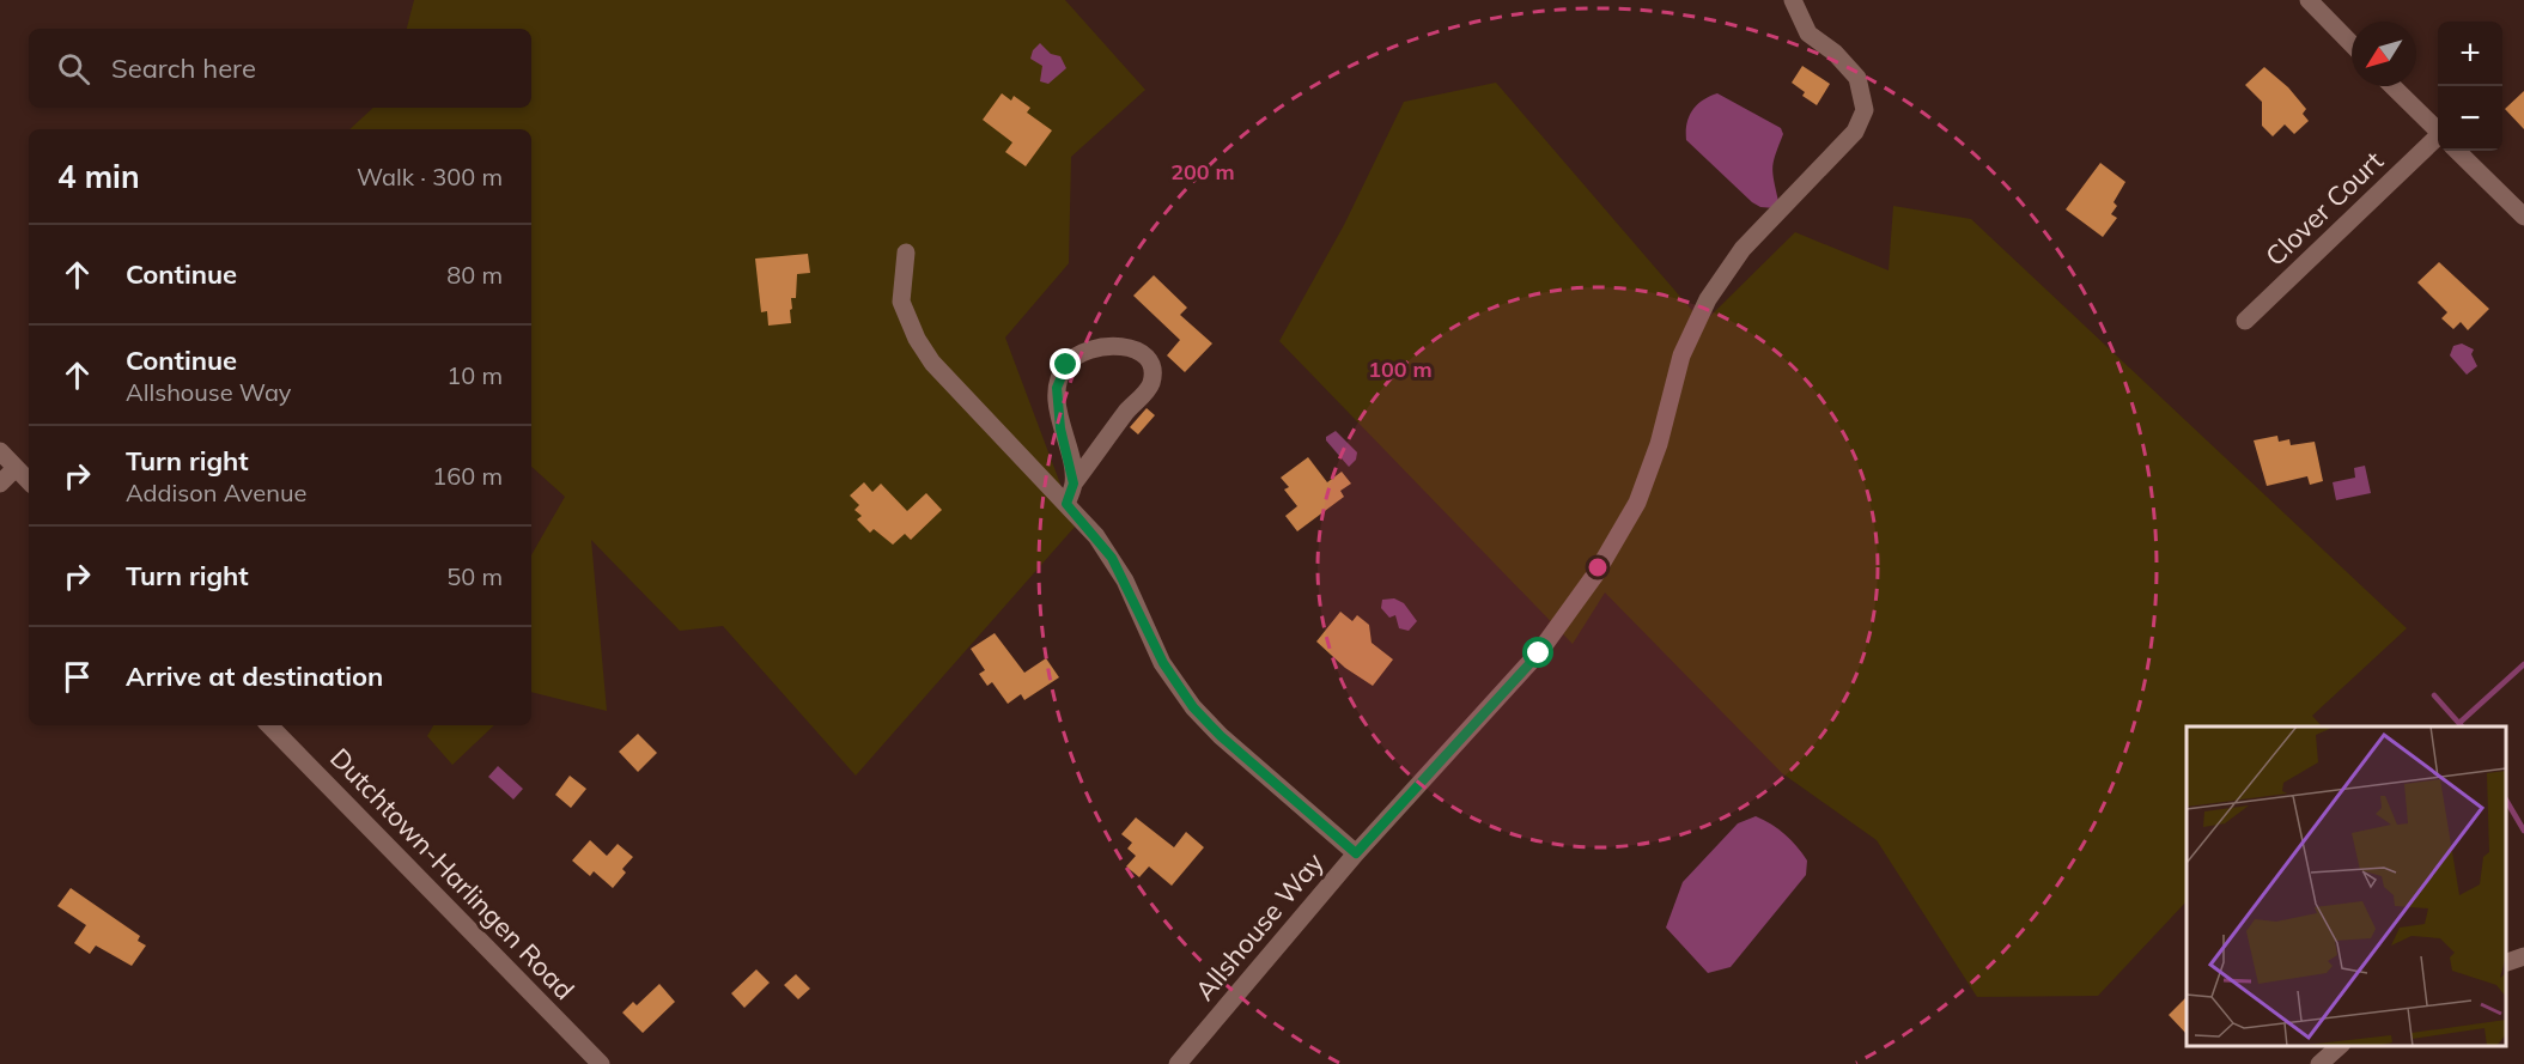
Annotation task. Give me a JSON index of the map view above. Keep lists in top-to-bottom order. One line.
{"streets":{"street":["Clover Court","Dutchtown-Harlingen Road","Allshouse Way"]},"north":"bottom left","page":{"map_buttons":["+","−"],"search":"Search here","heading":["4 min","Walk · 300 m"],"list":[["Continue","80 m"],["Continue","Allshouse Way","10 m"],["Turn right","Addison Avenue","160 m"],["Turn right","50 m"],"Arrive at destination"]},"rings":["200 m","100 m"]}
